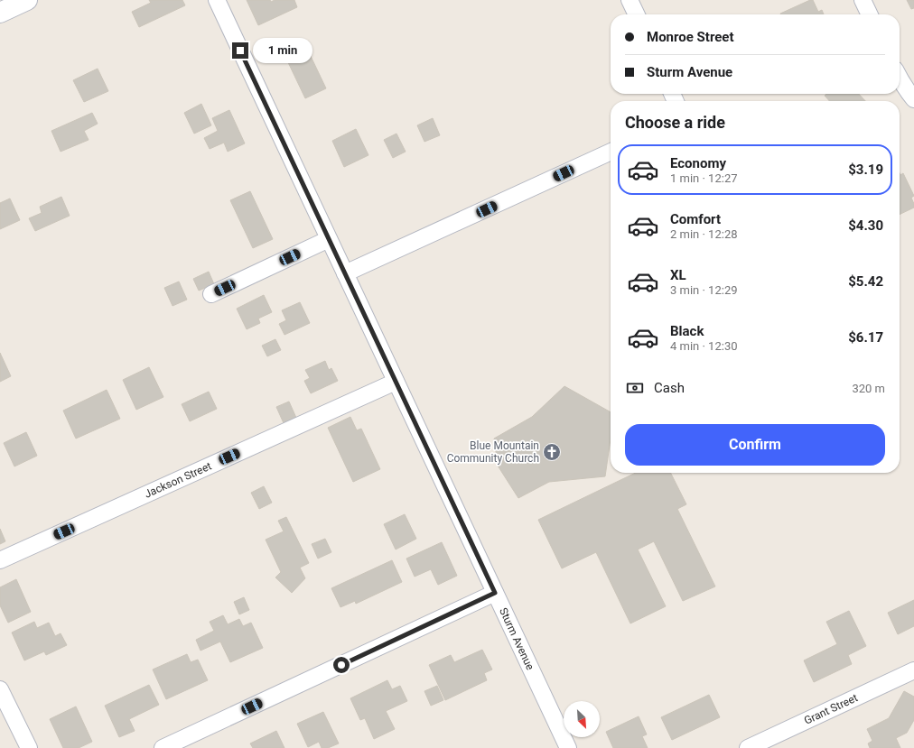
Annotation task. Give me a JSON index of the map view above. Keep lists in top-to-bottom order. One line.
{"streets":{"street":["Jackson Street","Sturm Avenue","Grant Street"]},"crossings":[["Jackson Street","Sturm Avenue"]],"places":{"church":["Blue Mountain Community Church"]},"north":"bottom right","page":{"banner":["Monroe Street","Sturm Avenue"],"bubble":"1 min","heading":"Choose a ride","list":[{"name":"Economy","note":"1 min · 12:27","value":"$3.19"},{"name":"Comfort","note":"2 min · 12:28","value":"$4.30"},{"name":"XL","note":"3 min · 12:29","value":"$5.42"},{"name":"Black","note":"4 min · 12:30","value":"$6.17"}],"pay":["Cash","320 m"],"buttons":"Confirm"}}
